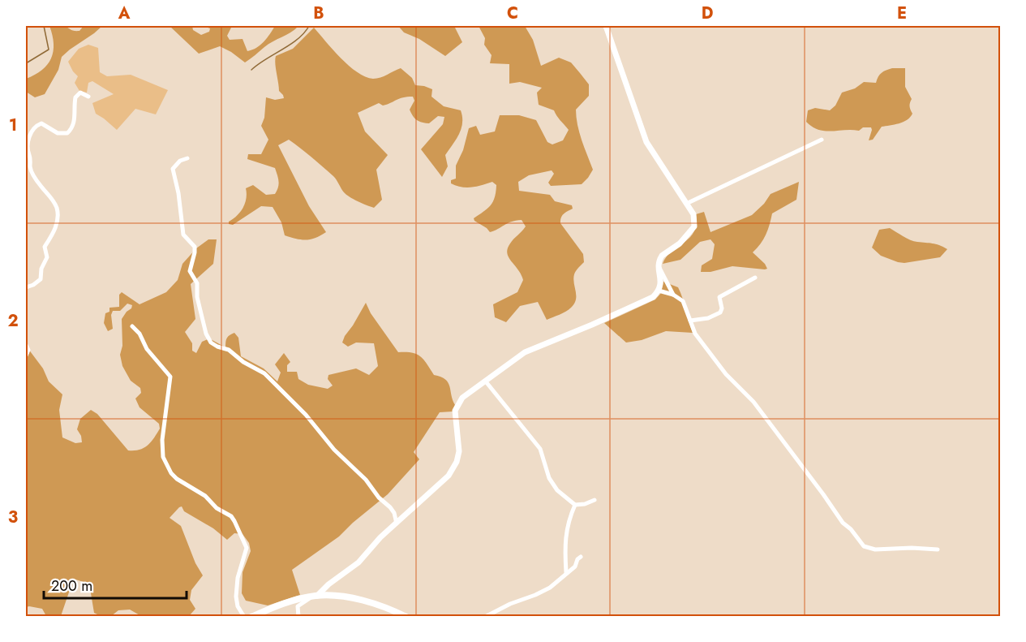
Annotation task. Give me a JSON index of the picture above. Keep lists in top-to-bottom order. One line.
{"scale_bar":"200 m","grid":{"columns":["A","B","C","D","E"],"rows":["1","2","3"]}}
